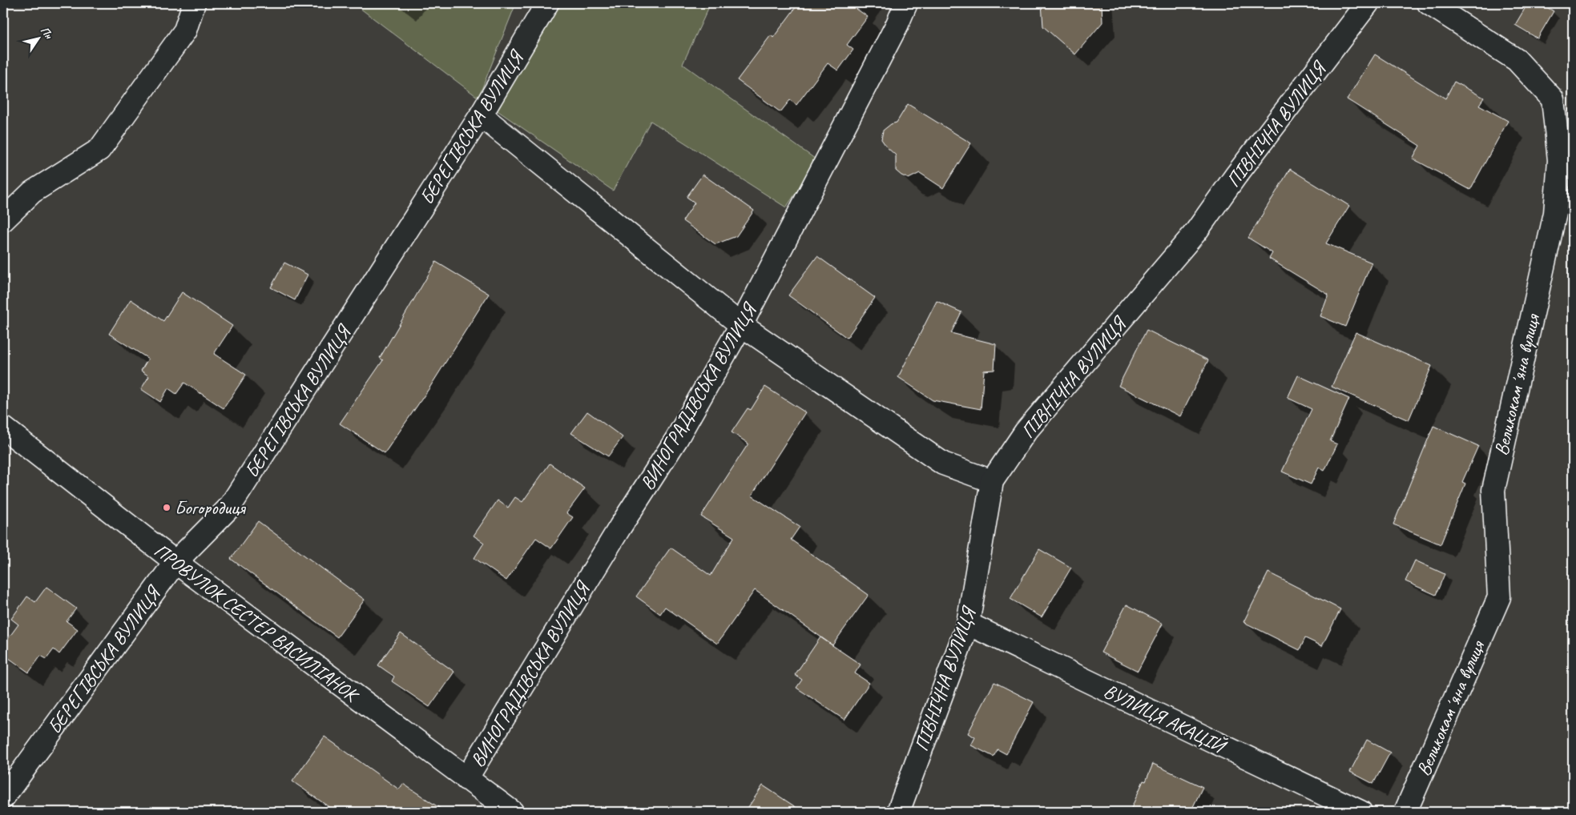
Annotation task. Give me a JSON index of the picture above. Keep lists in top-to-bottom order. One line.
{"streets":{"street":["ПІВНІЧНА ВУЛИЦЯ","БЕРЕГІВСЬКА ВУЛИЦЯ","Великокамʼяна вулиця","ВИНОГРАДІВСЬКА ВУЛИЦЯ","ПРОВУЛОК СЕСТЕР ВАСИЛІАНОК","ВУЛИЦЯ АКАЦІЙ"]},"crossings":[["ПІВНІЧНА ВУЛИЦЯ","ВУЛИЦЯ АКАЦІЙ"],["БЕРЕГІВСЬКА ВУЛИЦЯ","ПРОВУЛОК СЕСТЕР ВАСИЛІАНОК"],["ВИНОГРАДІВСЬКА ВУЛИЦЯ","ПРОВУЛОК СЕСТЕР ВАСИЛІАНОК"]],"places":["Богородиця"],"north":"top right"}
